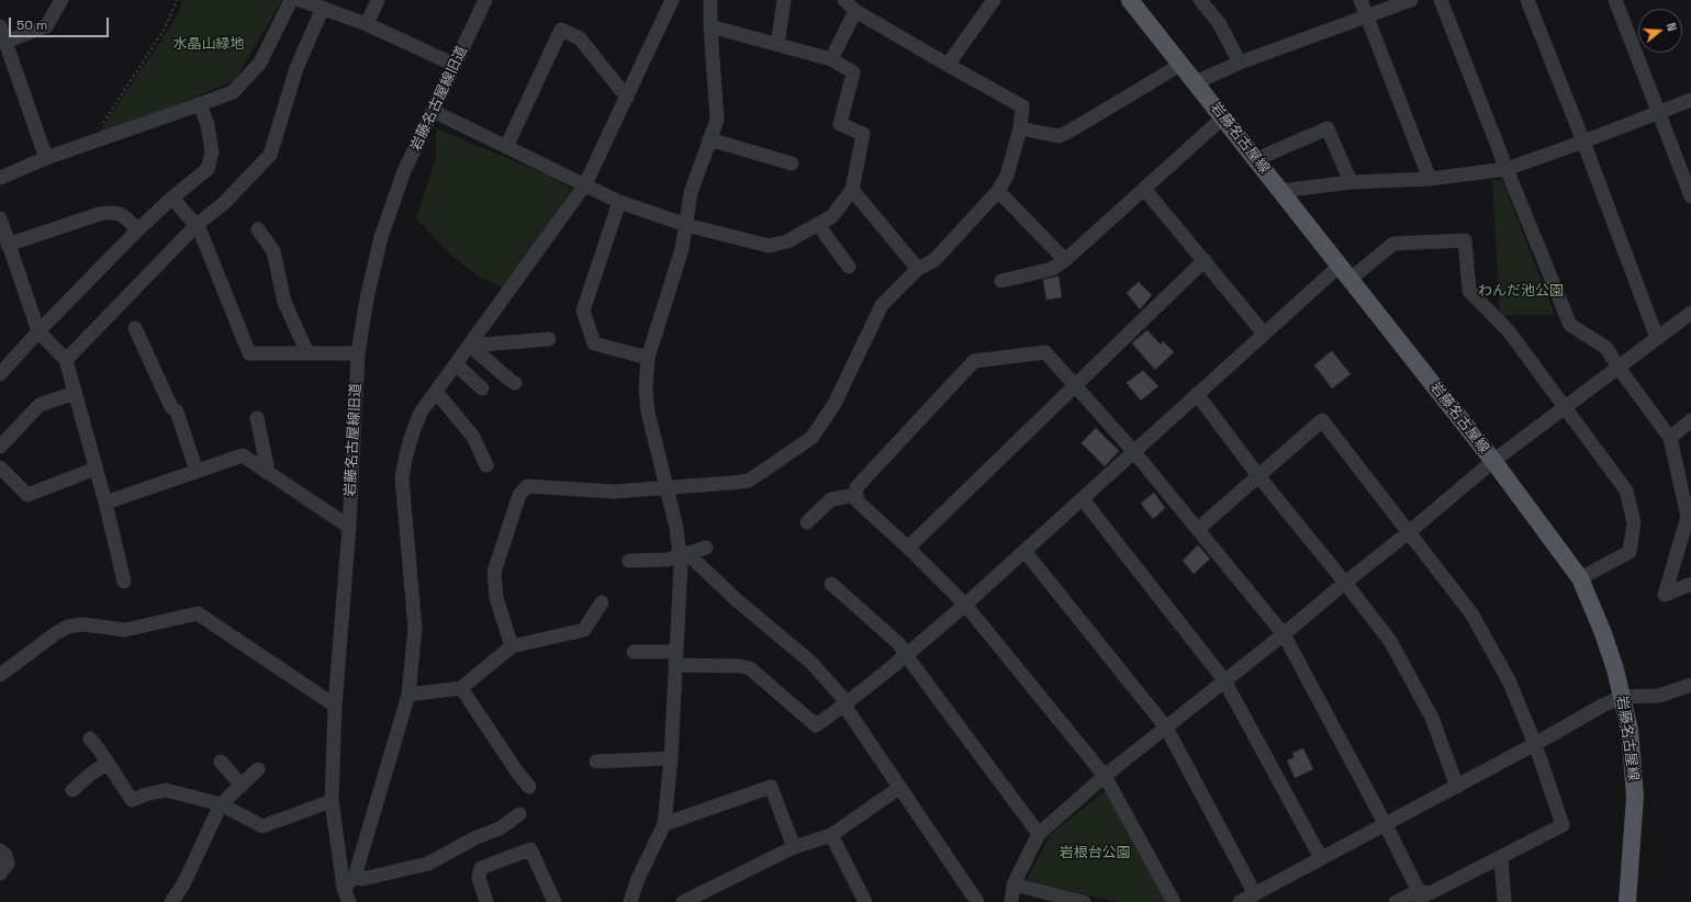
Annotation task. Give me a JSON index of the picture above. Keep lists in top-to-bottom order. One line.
{"streets":{"main road":["岩藤名古屋線"],"street":["岩藤名古屋線旧道"]},"parks":["水晶山緑地","わんだ池公園","岩根台公園"],"scale_bar":"50 m","north":"right"}
